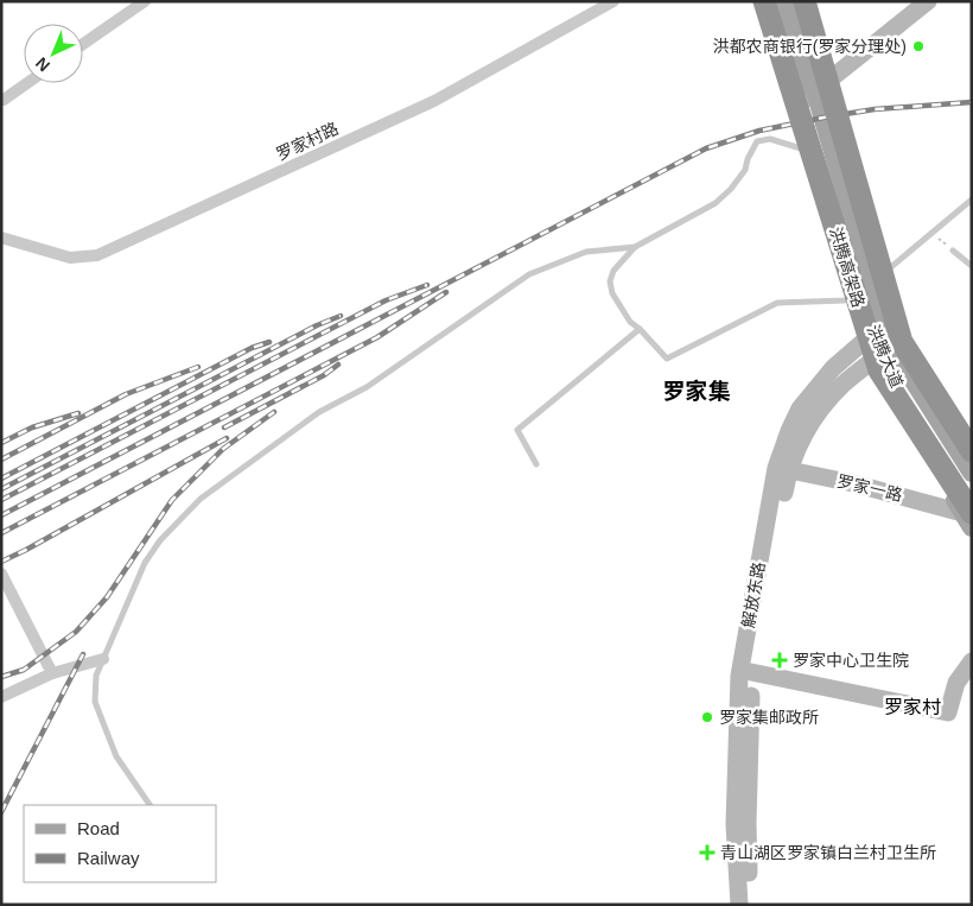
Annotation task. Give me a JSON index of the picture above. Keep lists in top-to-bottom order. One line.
{"streets":{"highway":["洪腾高架路"],"main road":["洪腾大道","罗家一路","解放东路"],"street":["罗家村路"]},"crossings":[["洪腾高架路","洪腾大道"],["洪腾高架路","罗家一路"],["洪腾大道","罗家一路"],["洪腾大道","解放东路"],["罗家一路","解放东路"]],"districts":["罗家集","罗家村"],"places":{"other":["洪都农商银行(罗家分理处)","罗家集邮政所"],"health":["罗家中心卫生院","青山湖区罗家镇白兰村卫生所"]},"legend":["Road","Railway"],"north":"bottom left"}
